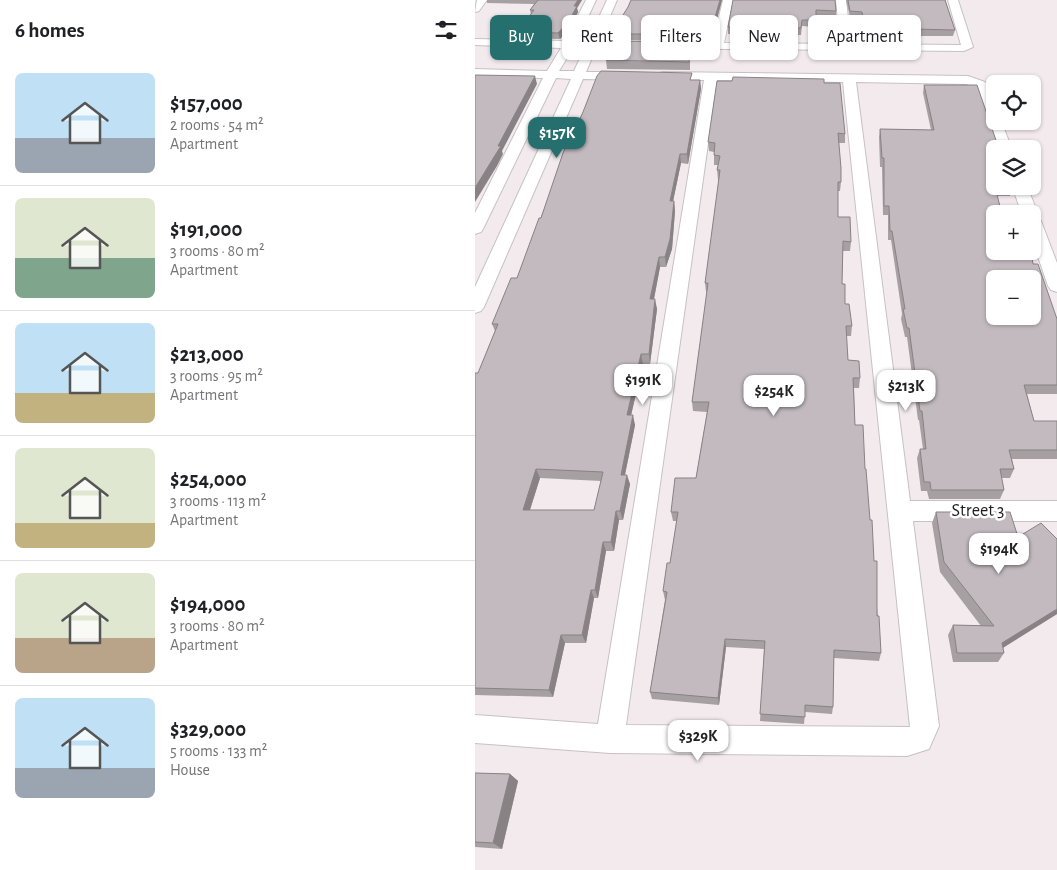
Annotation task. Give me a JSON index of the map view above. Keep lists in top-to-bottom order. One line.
{"streets":{"street":["Street 3"]},"page":{"heading":"6 homes","chip":["Buy","Rent","Filters","New","Apartment"],"list":[{"name":"$157,000","note":"2 rooms · 54 m² · Apartment"},{"name":"$191,000","note":"3 rooms · 80 m² · Apartment"},{"name":"$213,000","note":"3 rooms · 95 m² · Apartment"},{"name":"$254,000","note":"3 rooms · 113 m² · Apartment"},{"name":"$194,000","note":"3 rooms · 80 m² · Apartment"},{"name":"$329,000","note":"5 rooms · 133 m² · House"}],"map_buttons":["+","−"],"price":["$157K","$191K","$213K","$254K","$194K","$329K"]}}
